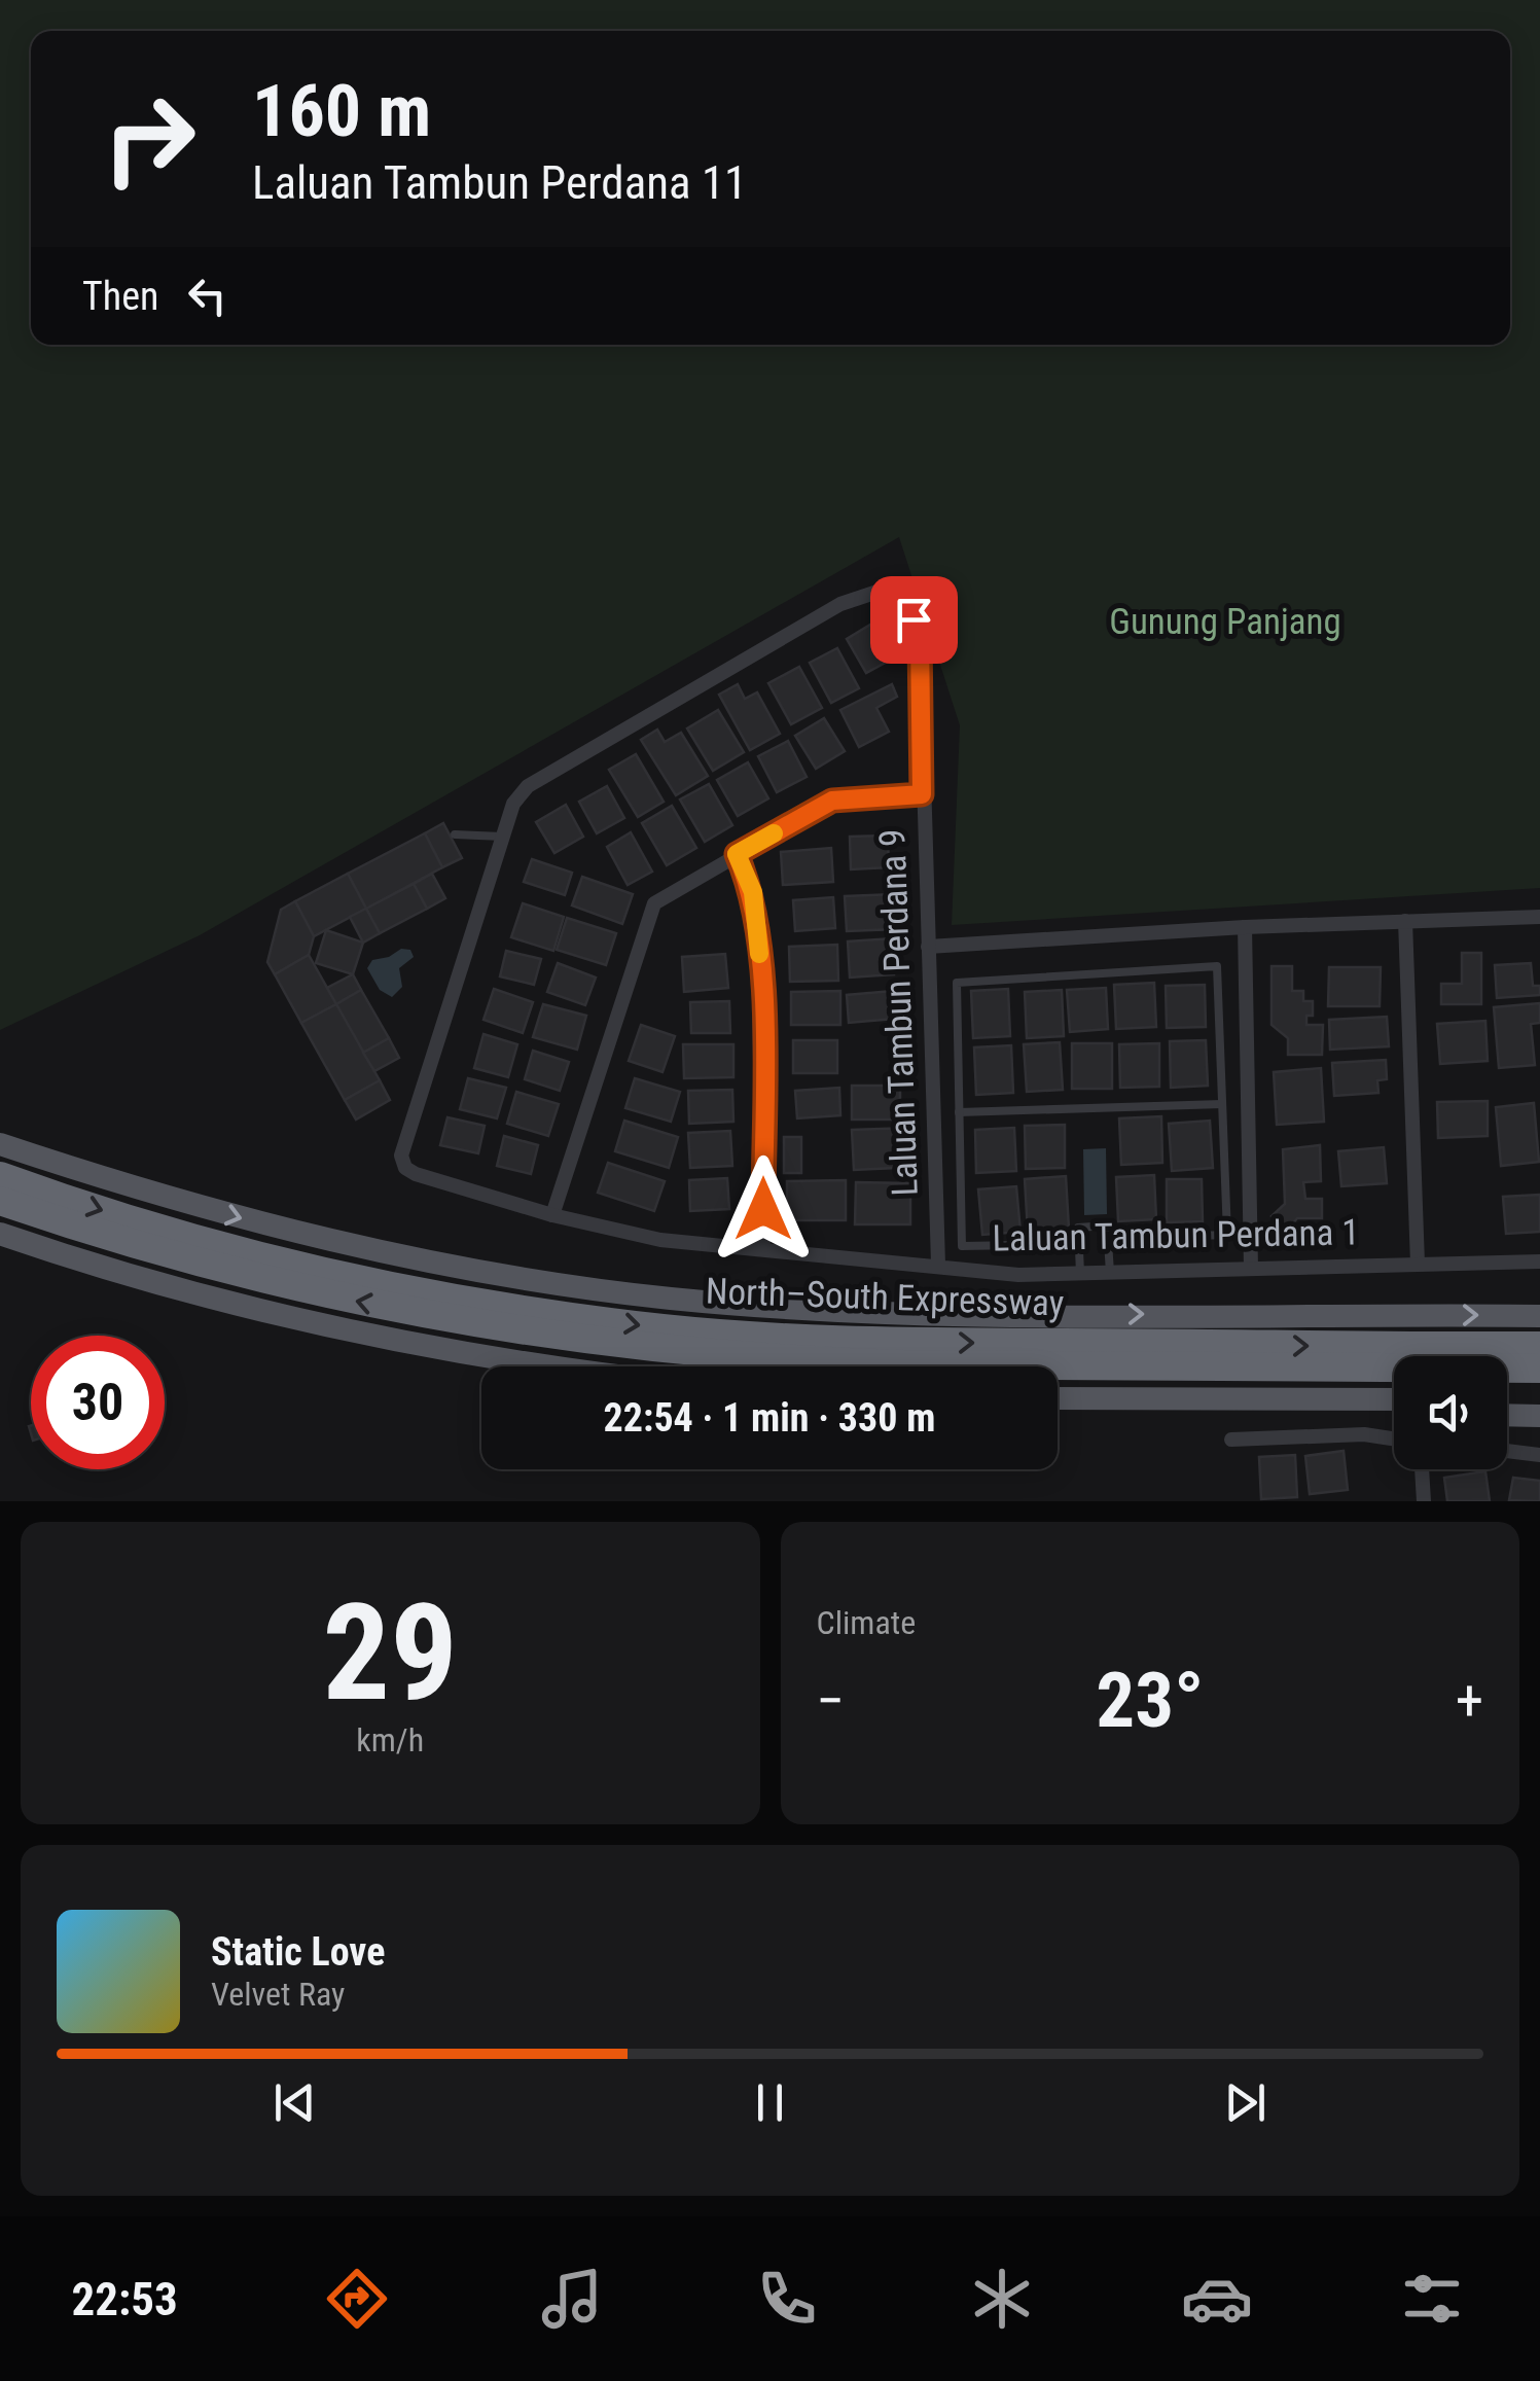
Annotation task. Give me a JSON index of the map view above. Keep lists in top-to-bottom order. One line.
{"streets":{"highway":["North–South Expressway"],"street":["Laluan Tambun Perdana 9","Laluan Tambun Perdana 1"]},"crossings":[["Laluan Tambun Perdana 9","Laluan Tambun Perdana 1"]],"parks":["Gunung Panjang"],"page":{"turn":["160 m","Laluan Tambun Perdana 11"],"then":"Then","limit":"30","trip":"22:54 · 1 min · 330 m","tile":[["29","km/h"],"Climate"],"heat":["−","23°","+"],"song":["Static Love","Velvet Ray"],"tabs":"22:53"}}
